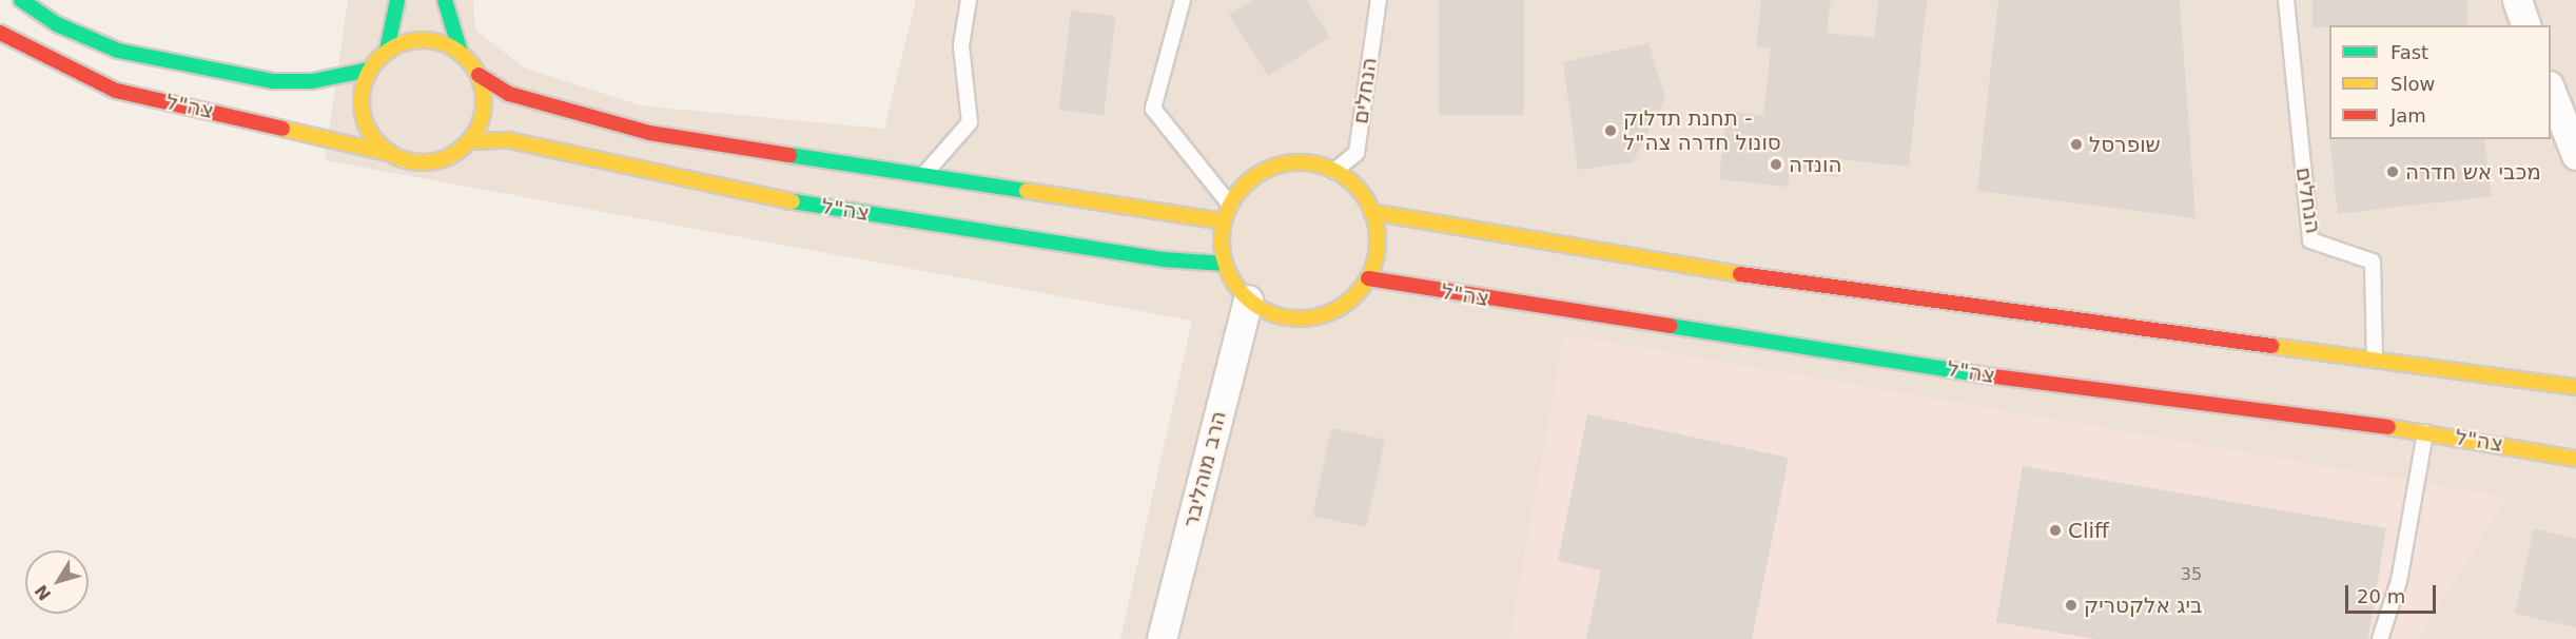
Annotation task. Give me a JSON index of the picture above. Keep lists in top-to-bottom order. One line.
{"streets":{"main road":["צה\"ל"],"street":["הרב מוהליבר"],"lane":["הנחלים"]},"crossings":[["הנחלים","צה\"ל"],["הנחלים","הרב מוהליבר"],["צה\"ל","הרב מוהליבר"]],"places":["תחנת תדלוק - סונול חדרה צה\"ל","שופרסל","הונדה","מכבי אש חדרה","Cliff","ביג אלקטריק"],"house_numbers":["35"],"legend":["Fast","Slow","Jam"],"scale_bar":"20 m","north":"bottom left"}
